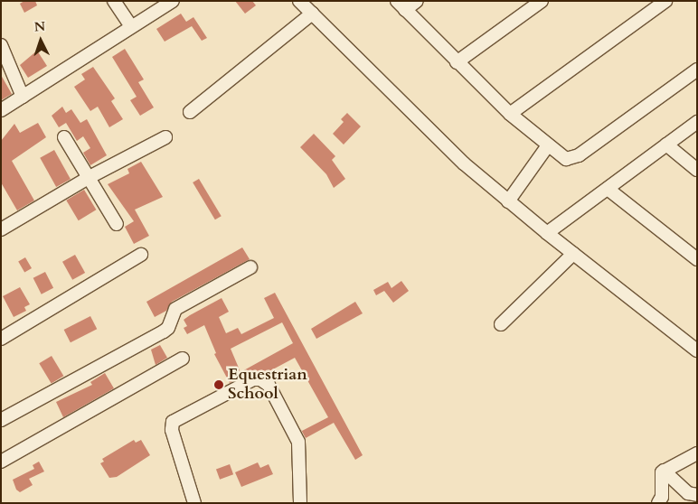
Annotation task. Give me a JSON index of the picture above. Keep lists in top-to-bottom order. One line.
{"places":["Equestrian School"],"north":"top"}
